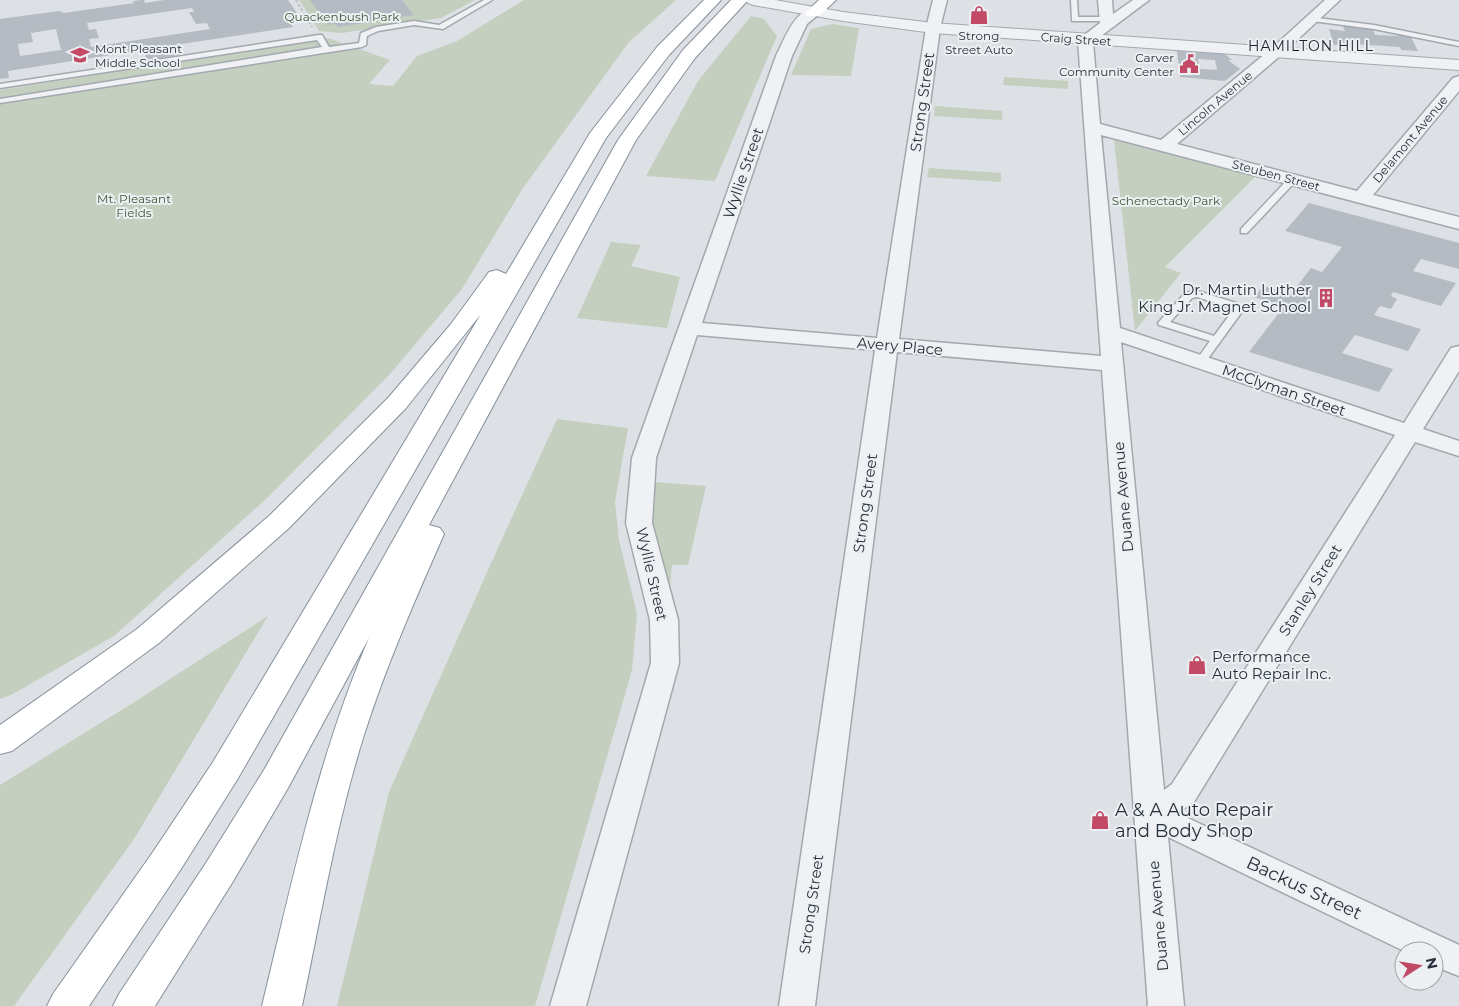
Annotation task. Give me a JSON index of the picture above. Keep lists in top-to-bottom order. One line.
{"streets":{"street":["Craig Street","Strong Street","Lincoln Avenue","Delamont Avenue","Wyllie Street","Steuben Street","Avery Place","McClyman Street","Duane Avenue","Stanley Street","Backus Street"]},"crossings":[["Craig Street","Strong Street"],["Craig Street","Lincoln Avenue"],["Craig Street","Wyllie Street"],["Craig Street","Duane Avenue"],["Strong Street","Avery Place"],["Lincoln Avenue","Steuben Street"],["Delamont Avenue","Steuben Street"],["Wyllie Street","Avery Place"],["Steuben Street","Duane Avenue"],["Avery Place","Duane Avenue"],["McClyman Street","Duane Avenue"],["McClyman Street","Stanley Street"],["Duane Avenue","Stanley Street"],["Duane Avenue","Backus Street"],["Stanley Street","Backus Street"]],"districts":["HAMILTON HILL"],"parks":["Quackenbush Park","Mt. Pleasant Fields","Schenectady Park"],"places":{"shop":["Strong Street Auto","Performance Auto Repair Inc.","A & A Auto Repair and Body Shop"],"school or university":["Mont Pleasant Middle School"],"public building":["Carver Community Center"],"building":["Dr. Martin Luther King Jr. Magnet School"]},"north":"right"}
